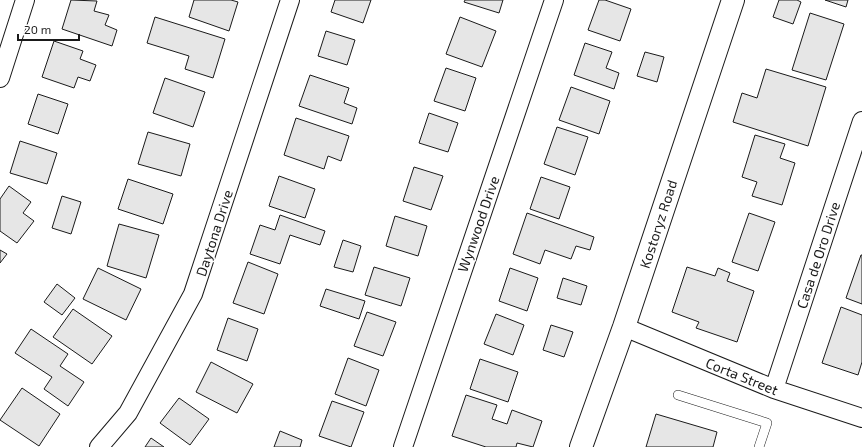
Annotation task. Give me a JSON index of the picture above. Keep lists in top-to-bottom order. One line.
{"streets":{"main road":["Kostoryz Road"],"street":["Wynwood Drive","Daytona Drive","Casa de Oro Drive","Corta Street"]},"crossings":[["Kostoryz Road","Corta Street"],["Casa de Oro Drive","Corta Street"]],"scale_bar":"20 m"}
